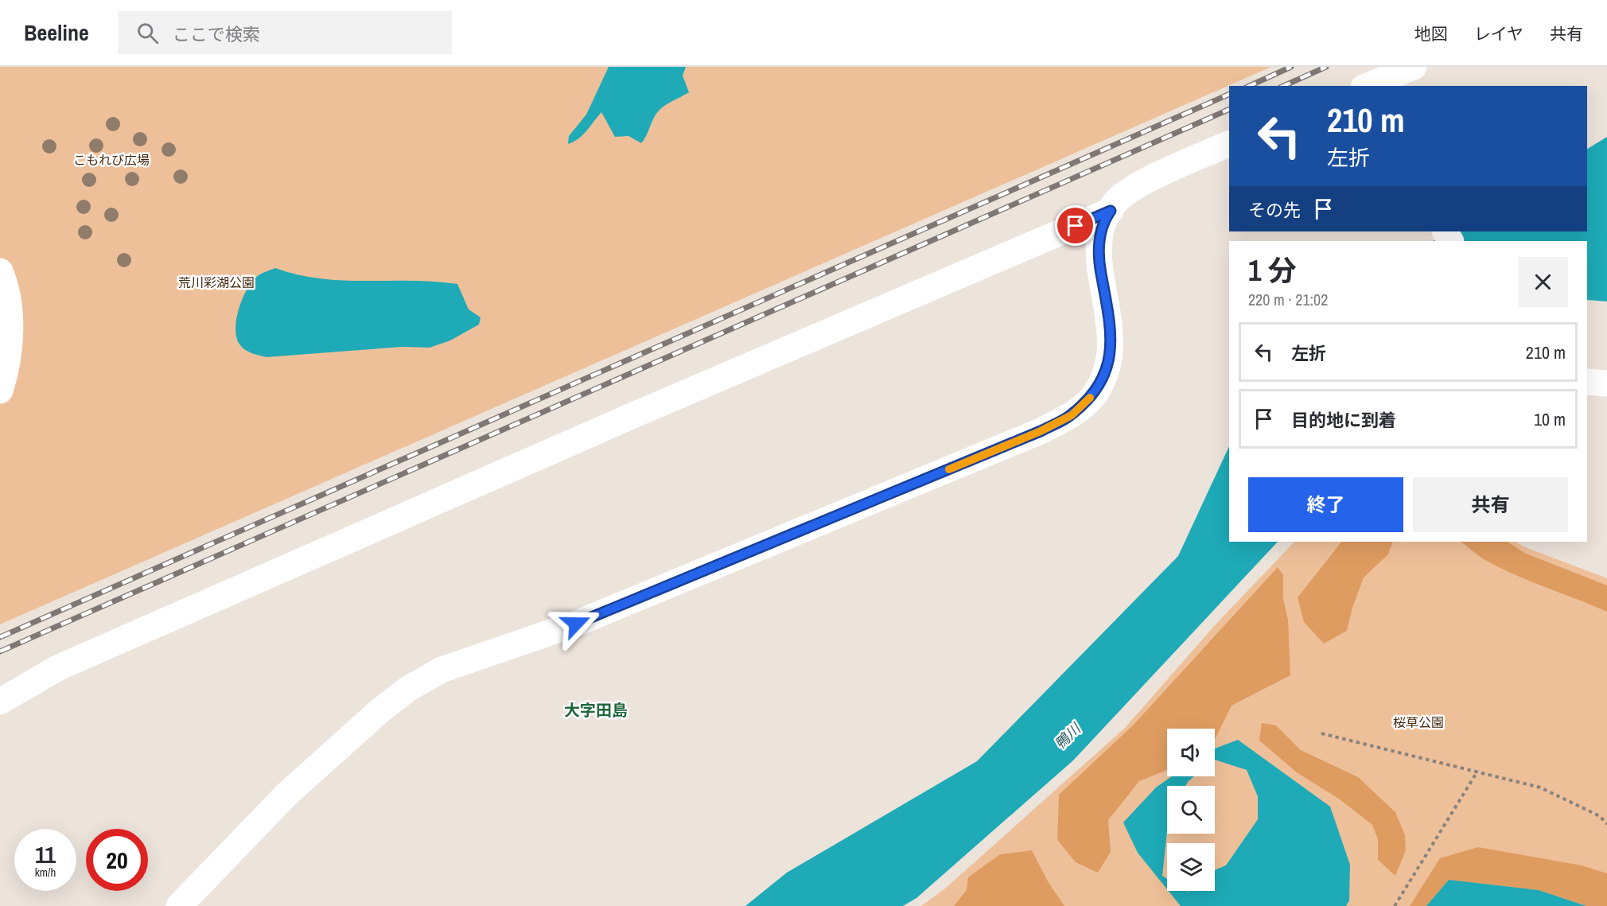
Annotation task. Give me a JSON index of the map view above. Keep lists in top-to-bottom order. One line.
{"districts":["大字田島"],"water":["鴨川"],"parks":["こもれび広場","荒川彩湖公園","桜草公園"],"page":{"header":"Beeline","search":"ここで検索","nav":["地図","レイヤ","共有"],"turn":["210 m","左折"],"then":"その先","heading":["1 分","220 m · 21:02"],"list":[{"name":"左折","value":"210 m"},{"name":"目的地に到着","value":"10 m"}],"buttons":["終了","共有"],"speed":"11 km/h","limit":"20"}}
